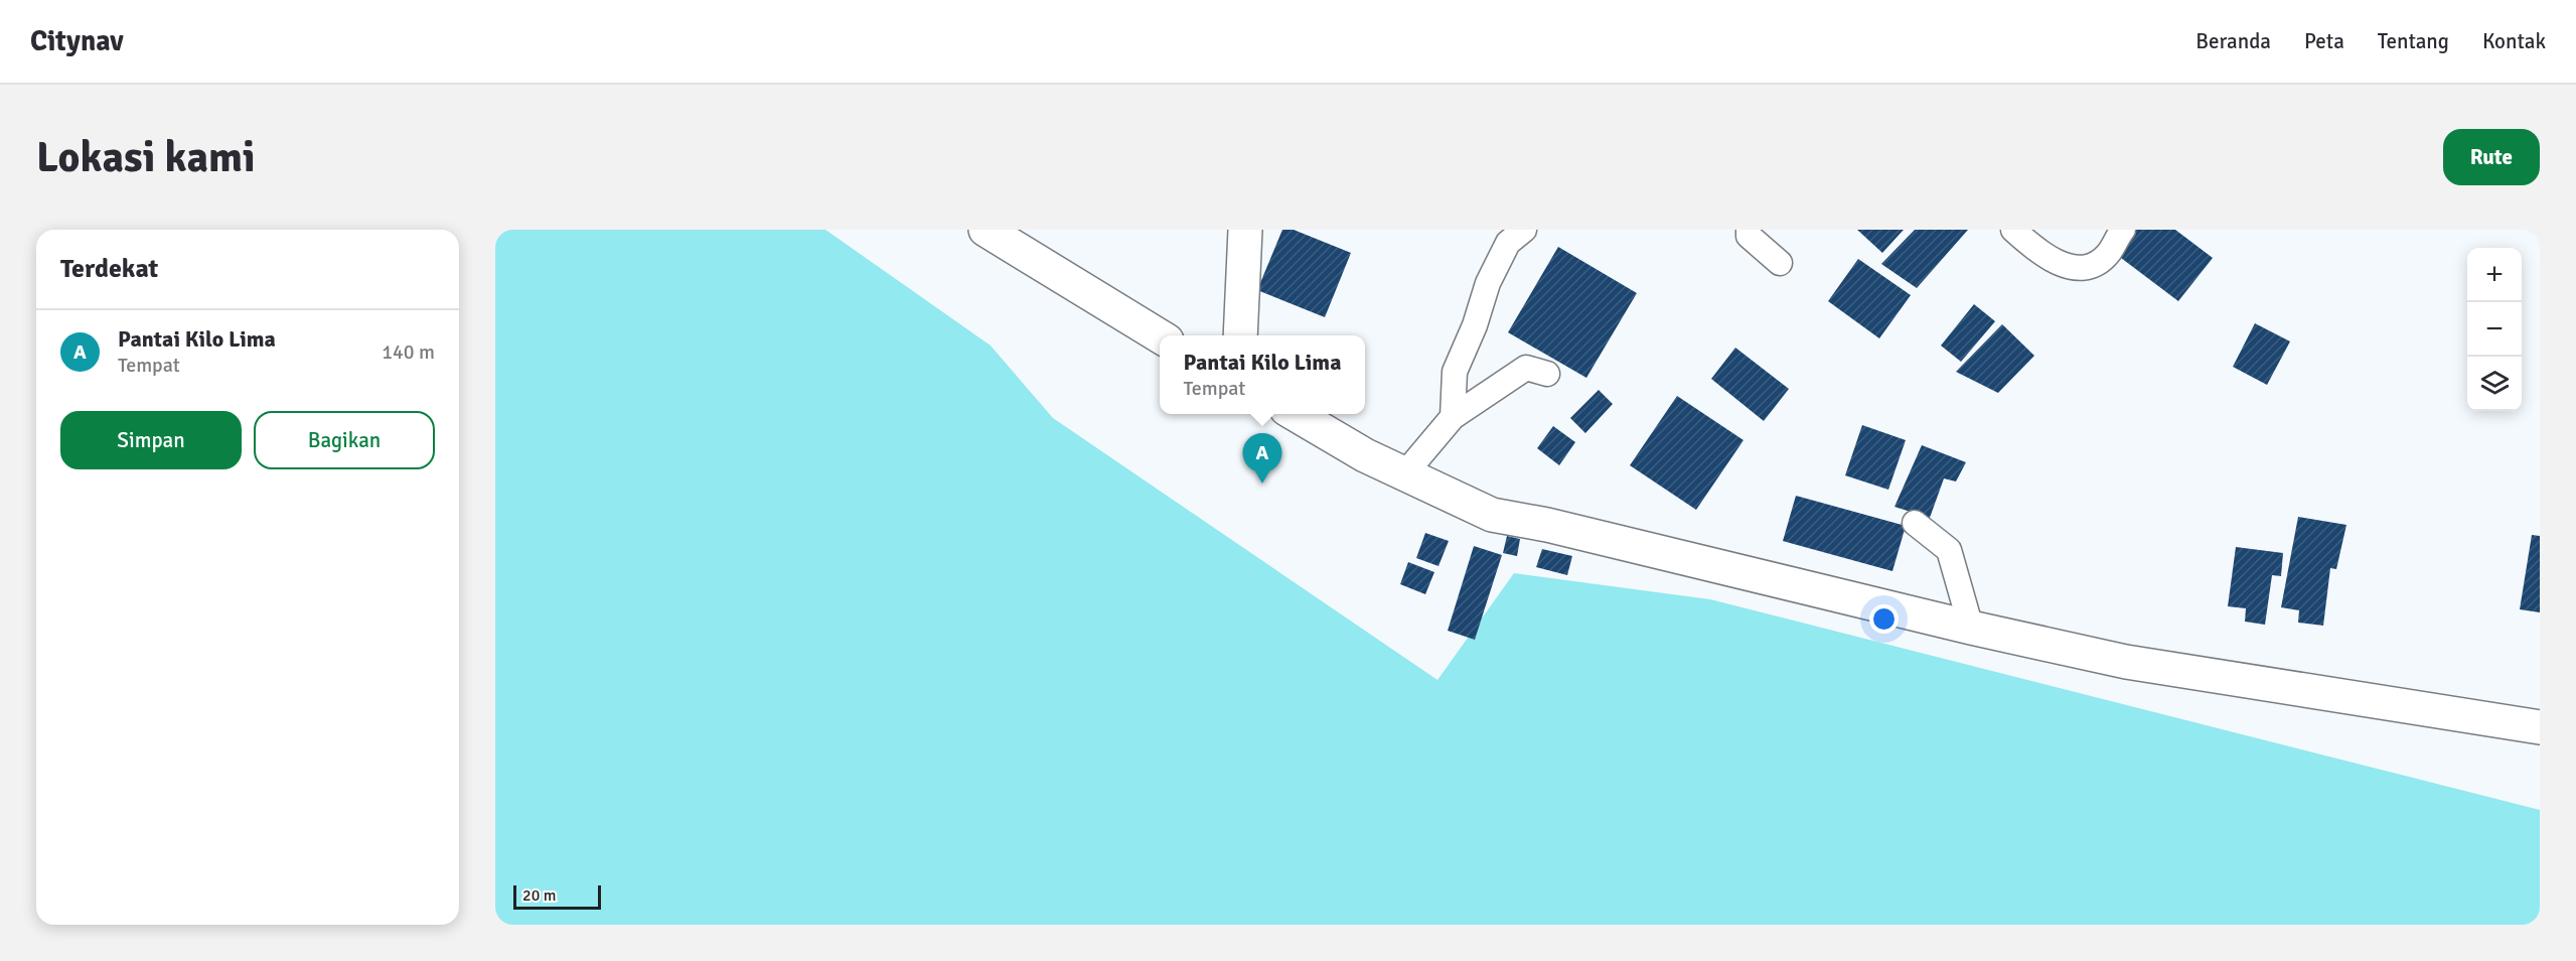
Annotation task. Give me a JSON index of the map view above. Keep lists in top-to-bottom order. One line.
{"scale_bar":"20 m","page":{"header":"Citynav","nav":["Beranda","Peta","Tentang","Kontak"],"buttons":["Rute",["Simpan","Bagikan"]],"title":"Lokasi kami","heading":"Terdekat","map_buttons":["+","−"],"list":[{"mark":"A","name":"Pantai Kilo Lima","note":"Tempat","value":"140 m"}],"popup":["Pantai Kilo Lima","Tempat"],"pins":"A","scale":"20 m"}}
